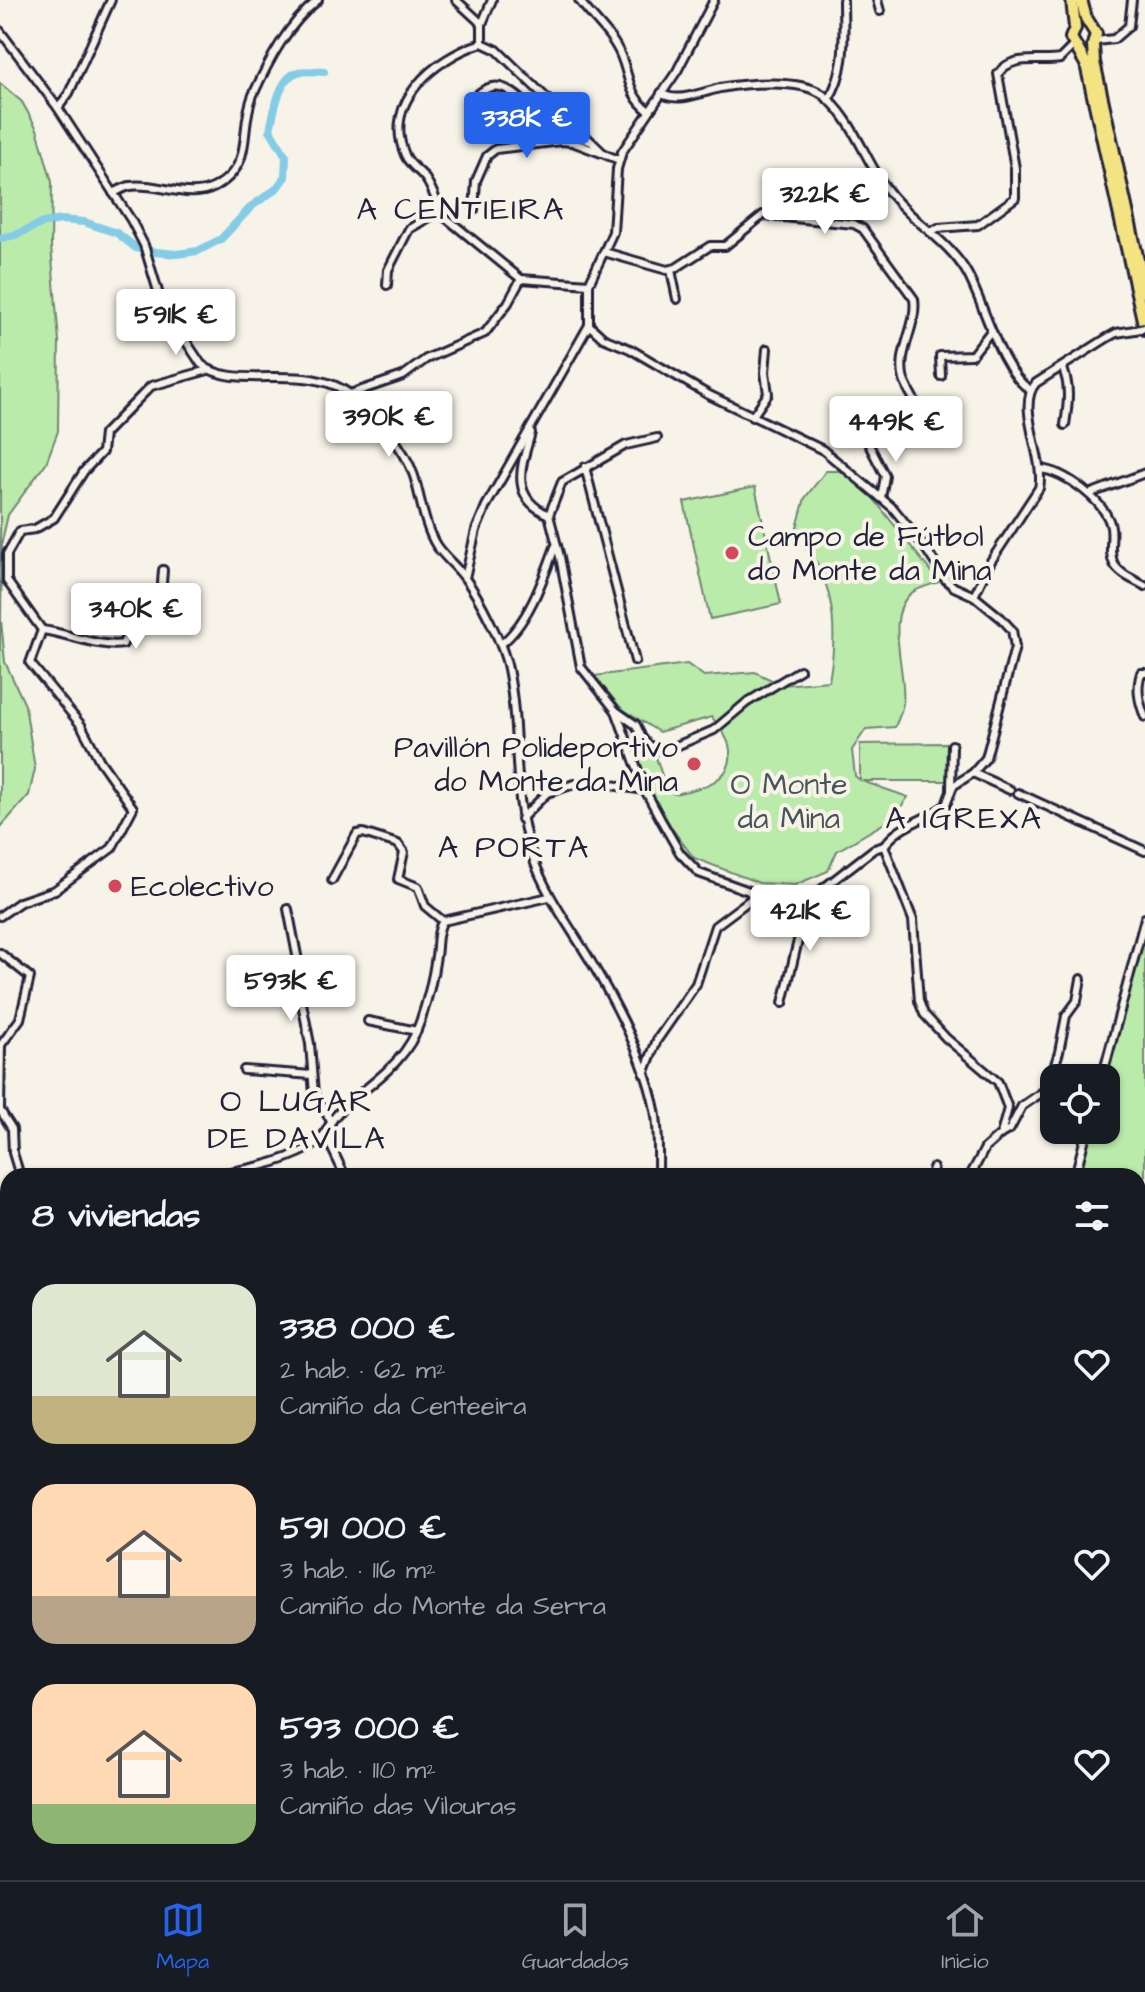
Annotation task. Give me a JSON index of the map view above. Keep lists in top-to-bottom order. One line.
{"districts":["A CENTIEIRA","A IGREXA","A PORTA","O LUGAR DE DAVILA"],"parks":["O Monte da Mina"],"places":["Campo de Fútbol do Monte da Mina","Pavillón Polideportivo do Monte da Mina","Ecolectivo"],"page":{"price":["338K €","322K €","591K €","390K €","449K €","340K €","421K €","593K €"],"heading":"8 viviendas","list":[{"name":"338 000 €","note":"2 hab. · 62 m² · Camiño da Centeeira"},{"name":"591 000 €","note":"3 hab. · 116 m² · Camiño do Monte da Serra"},{"name":"593 000 €","note":"3 hab. · 110 m² · Camiño das Vilouras"}],"tabs":["Mapa","Guardados","Inicio"]}}
